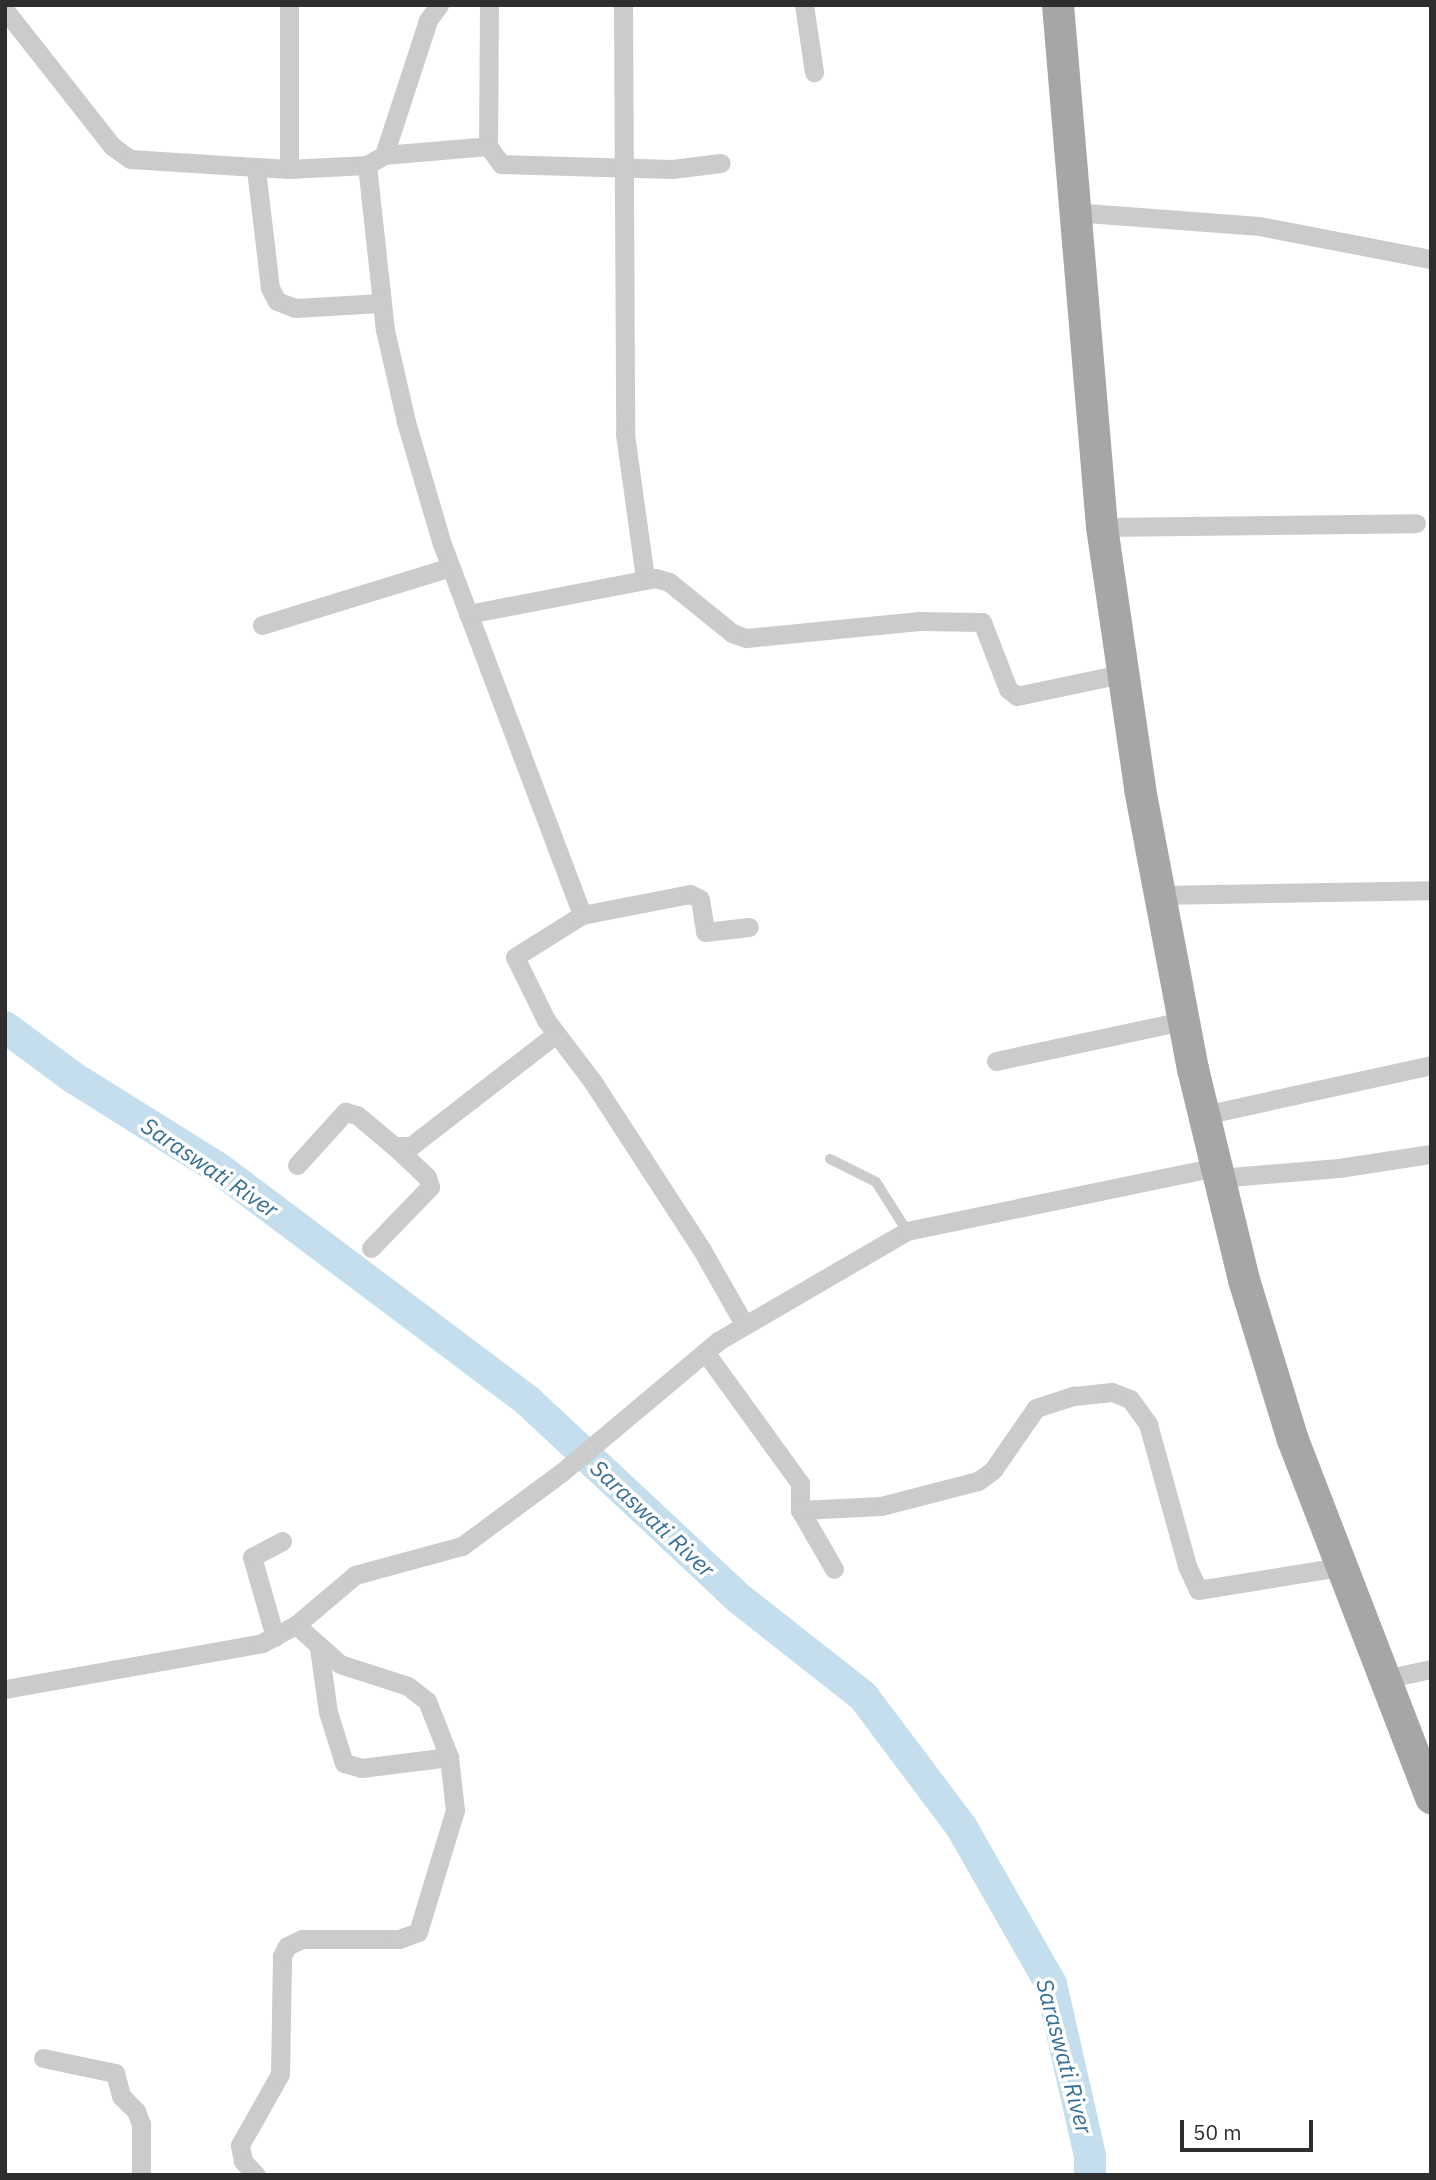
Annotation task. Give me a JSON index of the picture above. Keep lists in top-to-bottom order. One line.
{"water":["Saraswati River"],"scale_bar":"50 m"}
